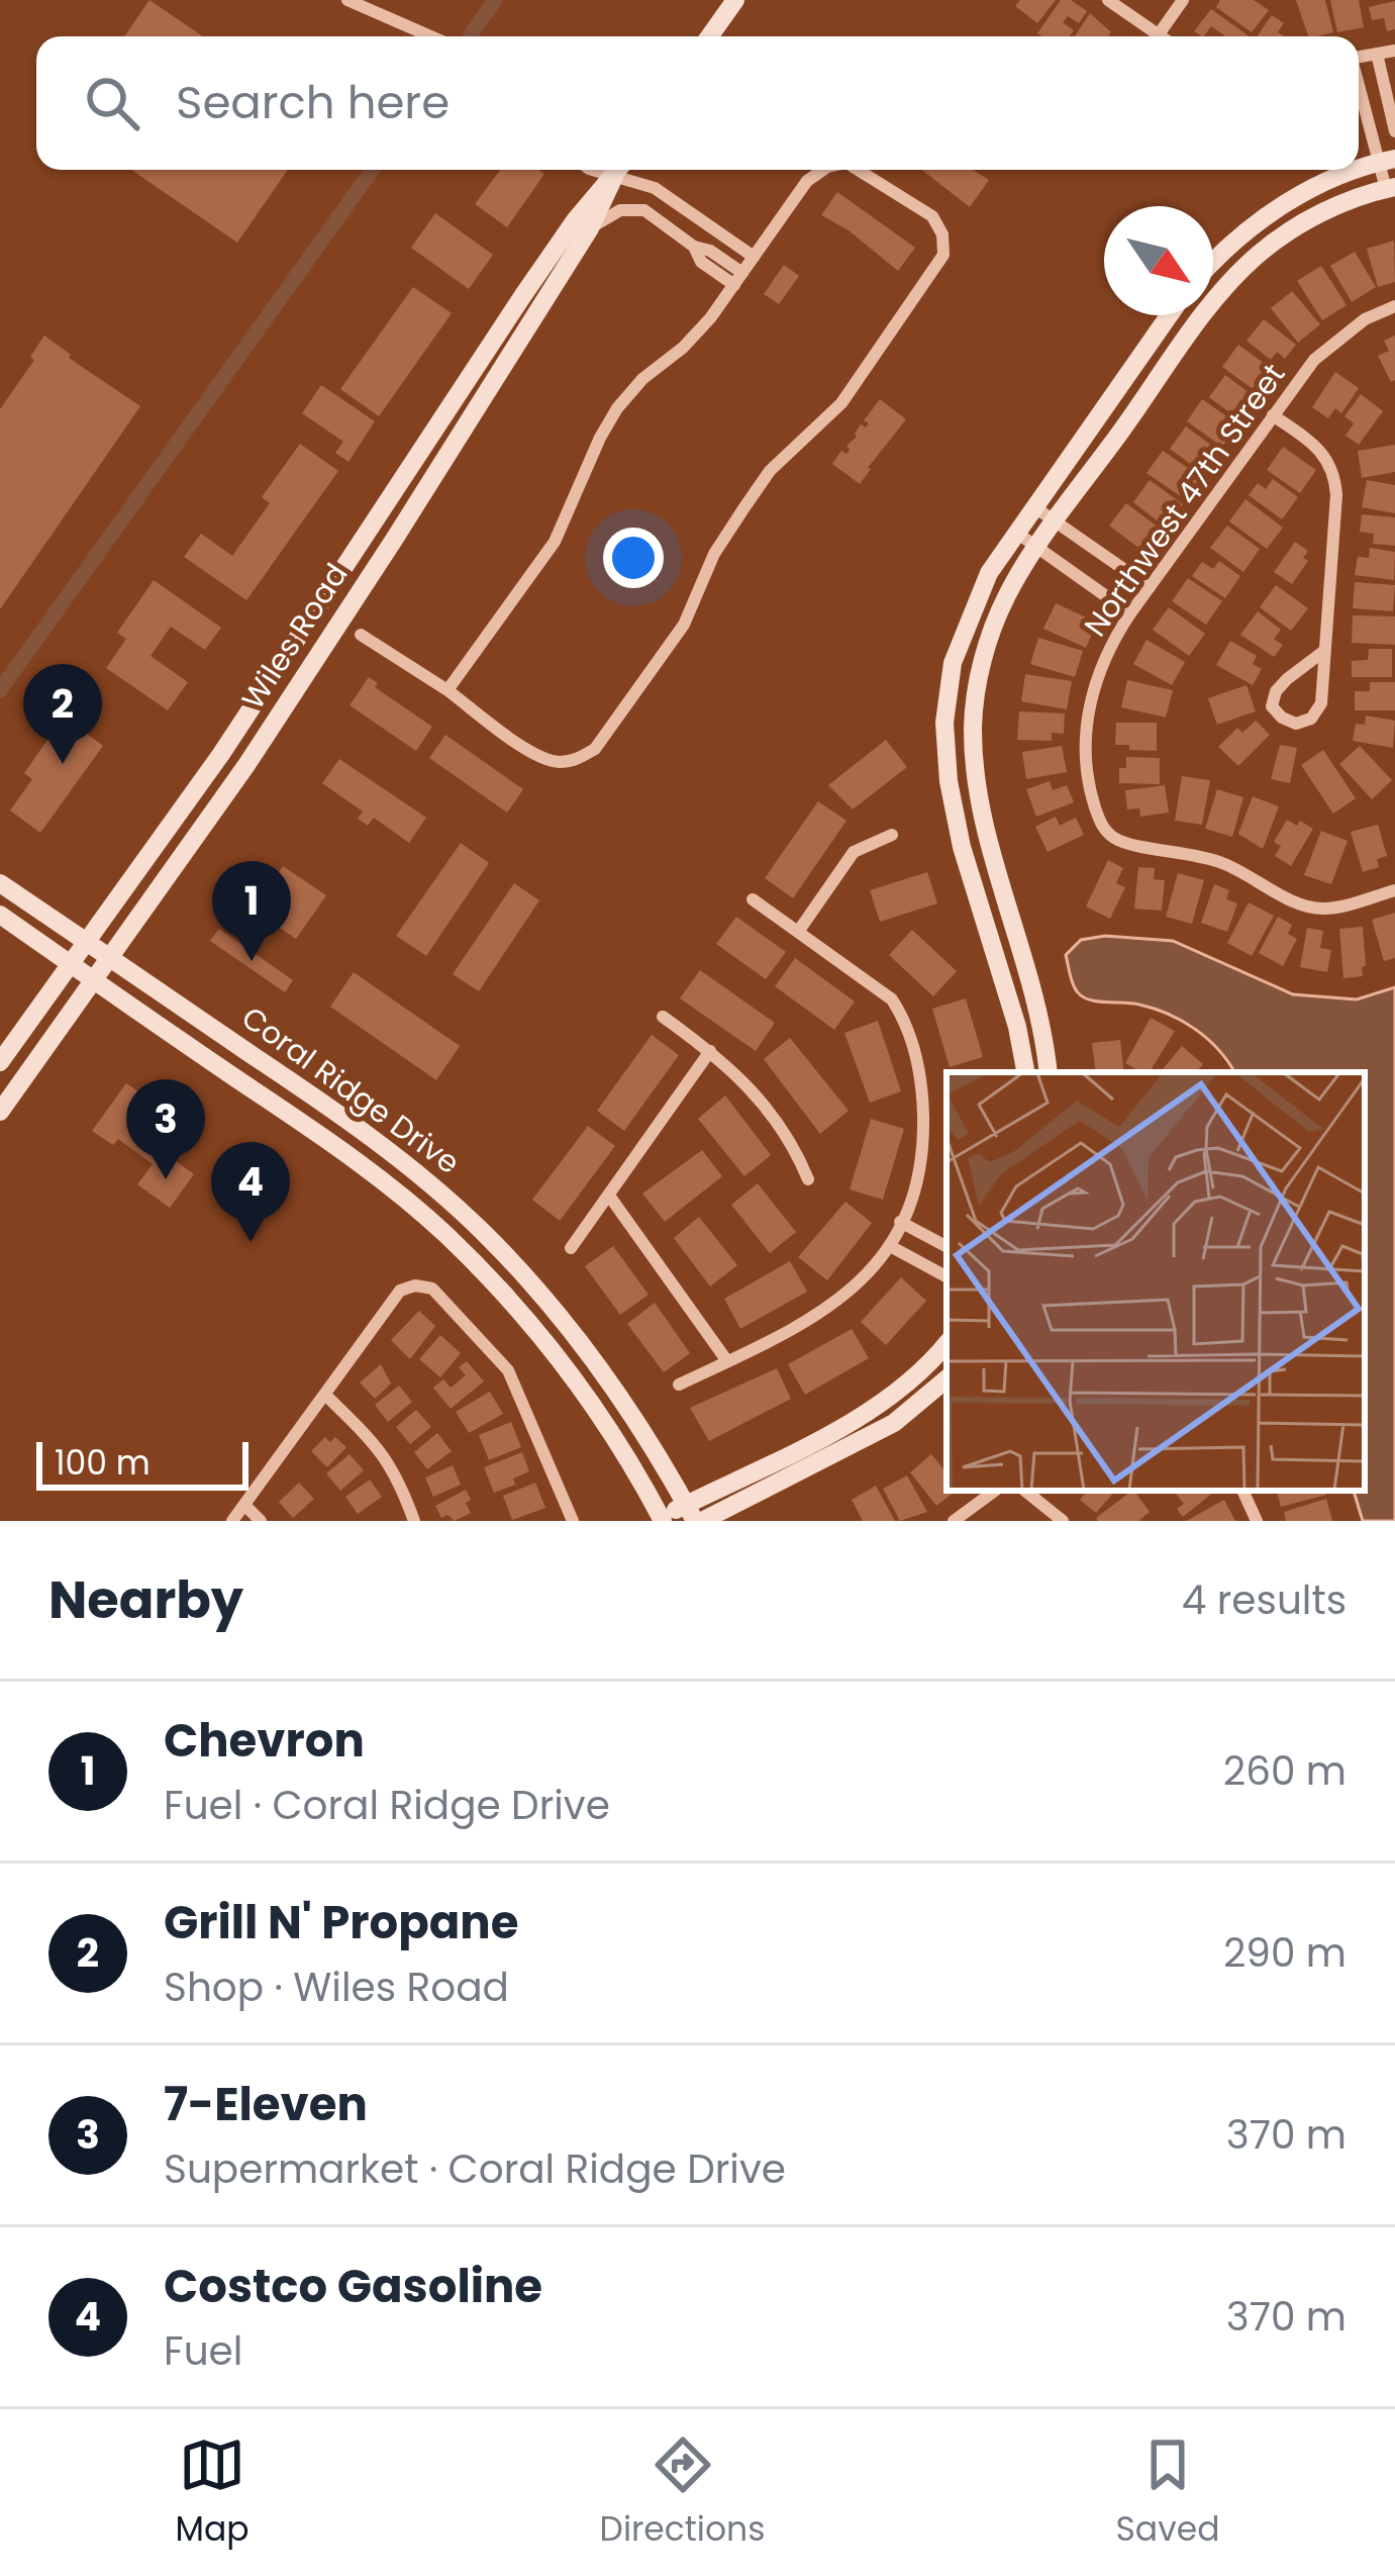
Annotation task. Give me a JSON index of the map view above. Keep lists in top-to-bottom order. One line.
{"streets":{"street":["Northwest 47th Street","Wiles Road","Coral Ridge Drive"]},"crossings":[["Wiles Road","Coral Ridge Drive"]],"scale_bar":"100 m","north":"bottom right","page":{"search":"Search here","pins":["2","1","3","4"],"scale":"100 m","heading":["Nearby","4 results"],"list":[{"mark":"1","name":"Chevron","note":"Fuel · Coral Ridge Drive","value":"260 m"},{"mark":"2","name":"Grill N' Propane","note":"Shop · Wiles Road","value":"290 m"},{"mark":"3","name":"7-Eleven","note":"Supermarket · Coral Ridge Drive","value":"370 m"},{"mark":"4","name":"Costco Gasoline","note":"Fuel","value":"370 m"}],"nav":["Map","Directions","Saved"]}}
